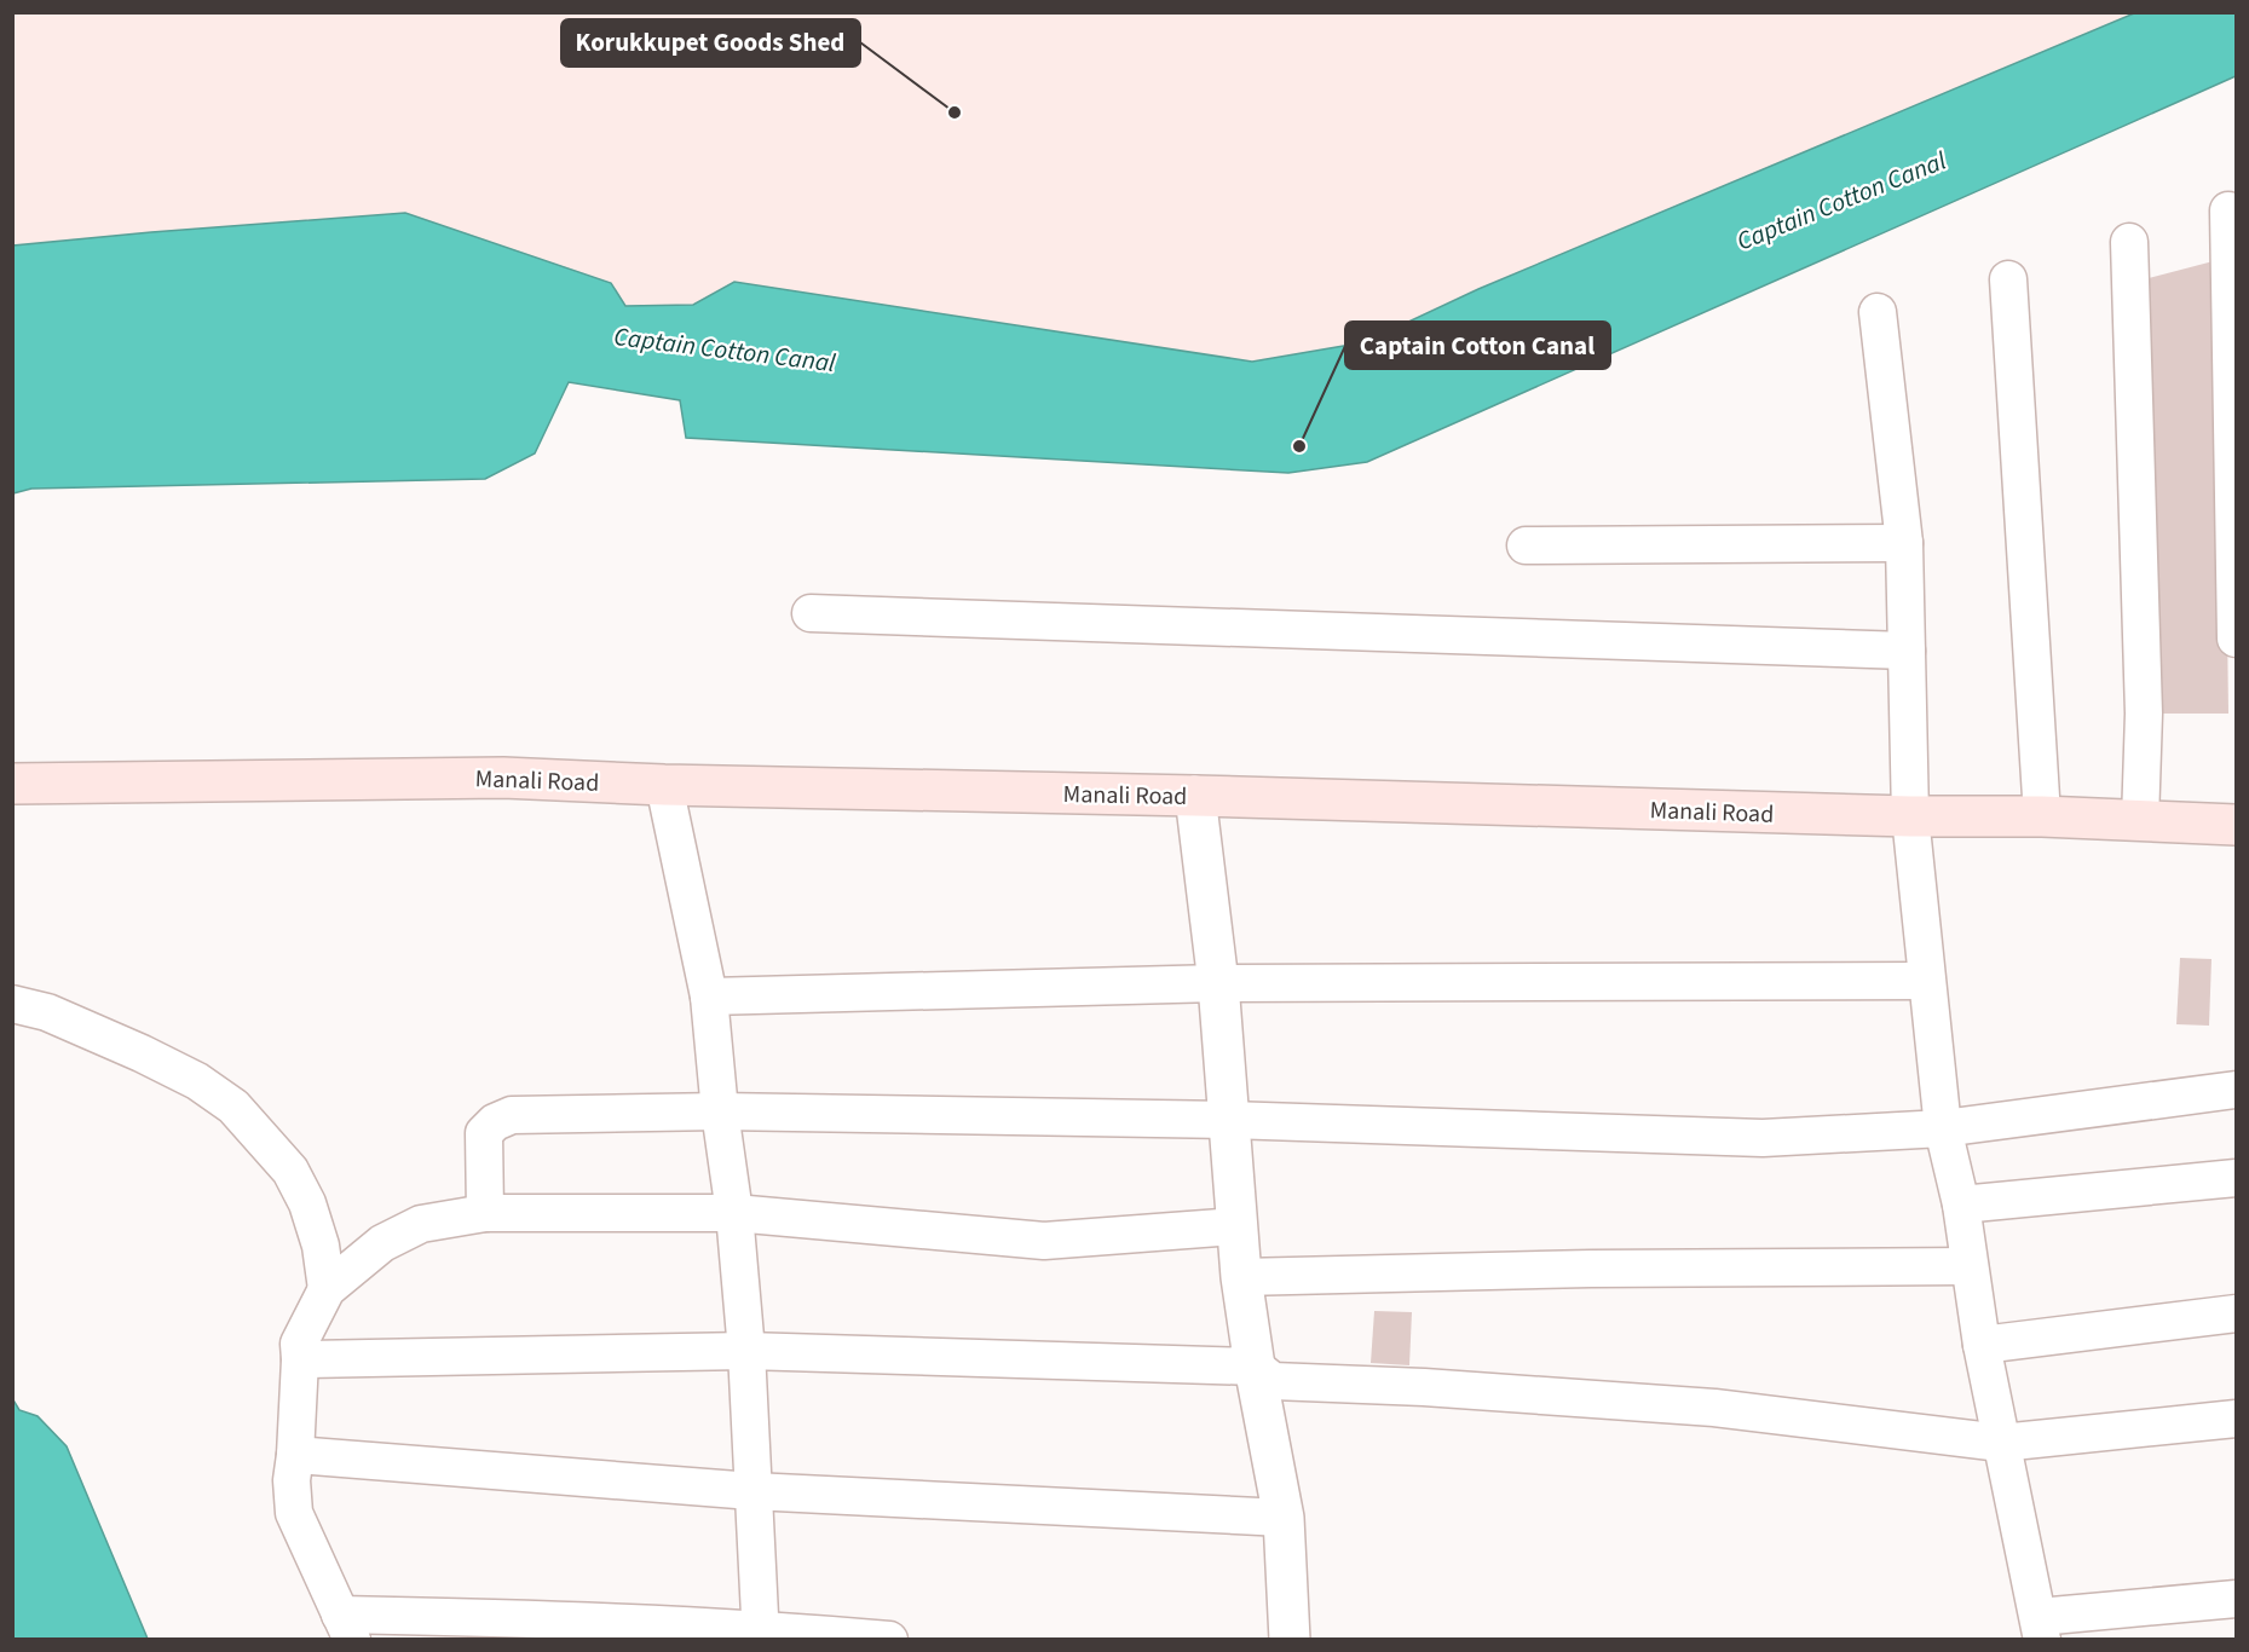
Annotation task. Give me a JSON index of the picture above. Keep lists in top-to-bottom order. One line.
{"streets":{"main road":["Manali Road"]},"water":["Captain Cotton Canal"],"places":["Korukkupet Goods Shed","Captain Cotton Canal"]}
